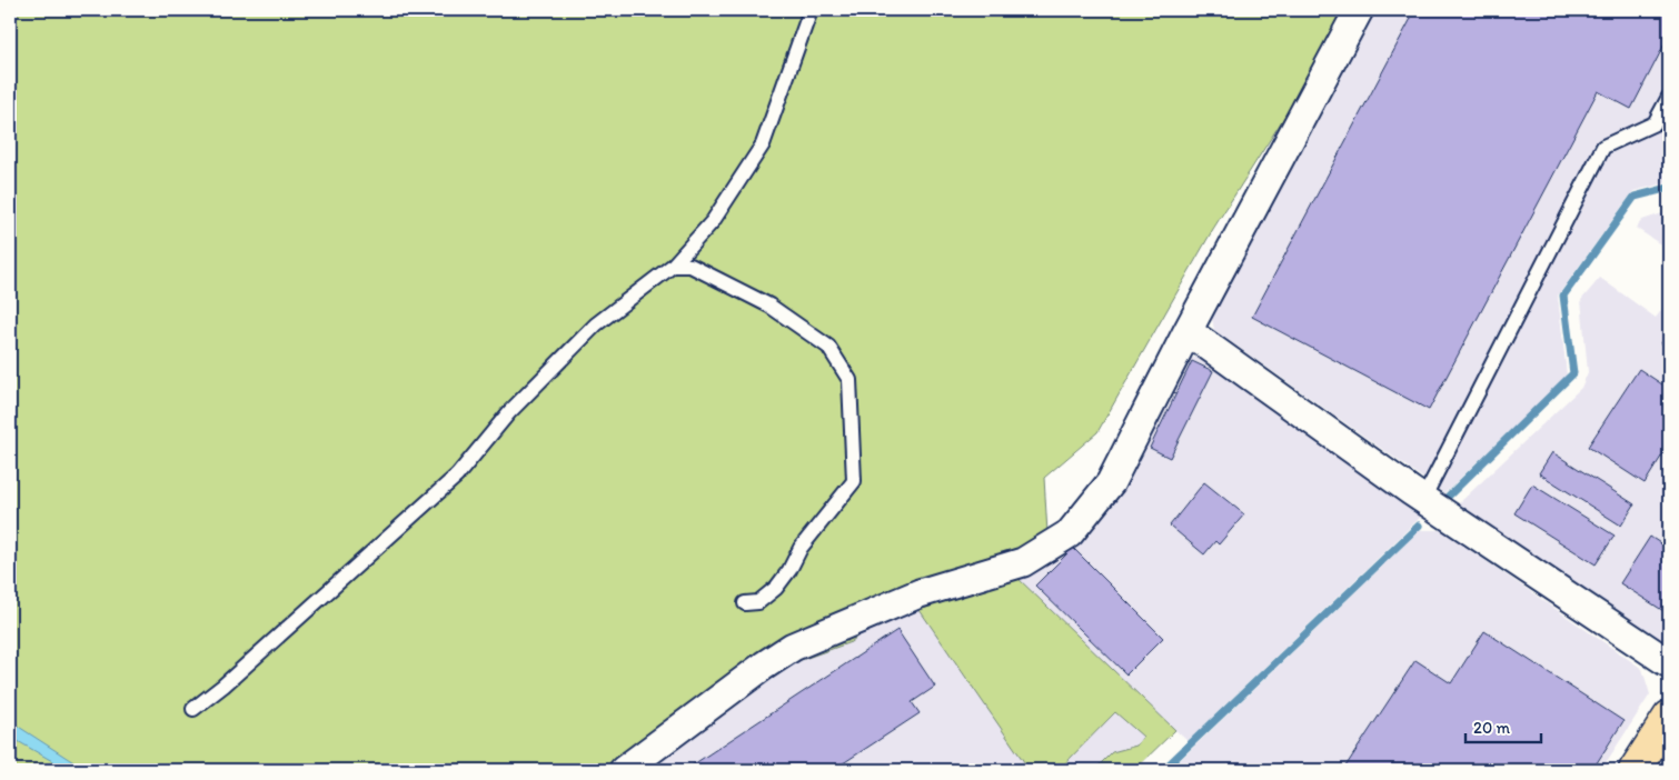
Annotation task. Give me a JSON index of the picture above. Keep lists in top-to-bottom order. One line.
{"scale_bar":"20 m"}
